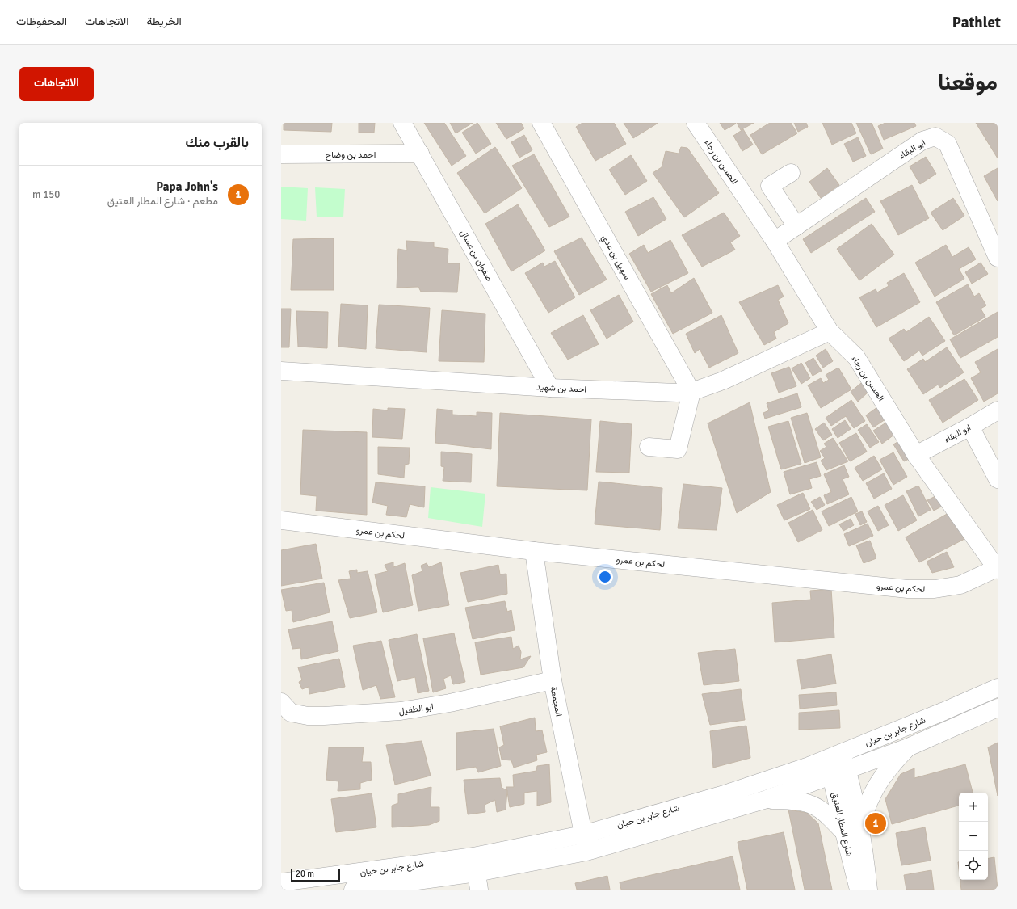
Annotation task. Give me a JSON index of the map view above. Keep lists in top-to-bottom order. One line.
{"streets":{"street":["ابو البقاء","احمد بن وضاح","الحسن بن رجاء","صفوان بن عسال","سهيل بن عدي","احمد بن شهيد","لحكم بن عمرو","المجمعة","ابو الطفيل","شارع جابر بن حيان","شارع المطار العتيق"]},"crossings":[["ابو البقاء","الحسن بن رجاء"],["احمد بن وضاح","صفوان بن عسال"],["الحسن بن رجاء","احمد بن شهيد"],["الحسن بن رجاء","لحكم بن عمرو"],["صفوان بن عسال","احمد بن شهيد"],["سهيل بن عدي","احمد بن شهيد"],["لحكم بن عمرو","المجمعة"],["المجمعة","ابو الطفيل"],["المجمعة","شارع جابر بن حيان"],["شارع جابر بن حيان","شارع المطار العتيق"]],"scale_bar":"20 m","page":{"header":"Pathlet","nav":["الخريطة","الاتجاهات","المحفوظات"],"title":"موقعنا","buttons":"الاتجاهات","heading":"بالقرب منك","list":[{"mark":"1","name":"Papa John's","note":"مطعم · شارع المطار العتيق","value":"150 m"}],"map_buttons":["+","−"],"pins":"1","scale":"20 m"}}
